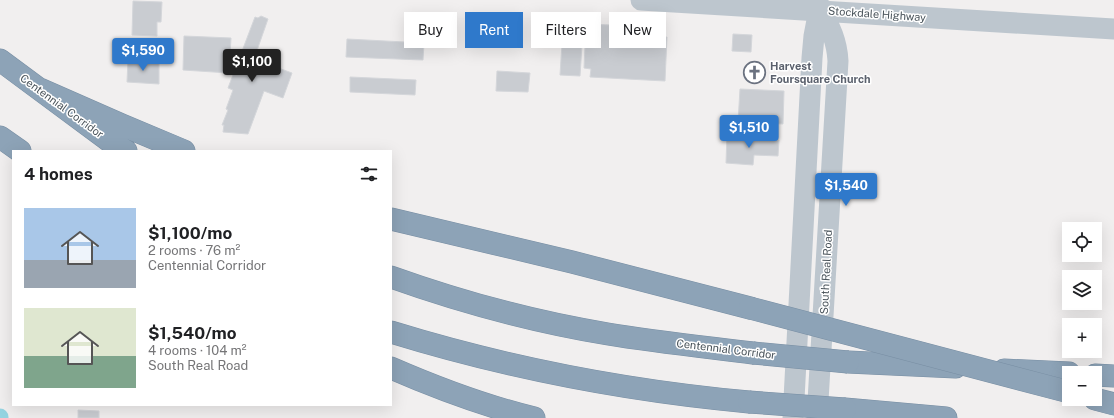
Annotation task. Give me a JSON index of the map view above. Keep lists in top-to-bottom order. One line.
{"streets":{"highway":["Centennial Corridor"],"street":["Stockdale Highway","South Real Road"]},"crossings":[["Stockdale Highway","South Real Road"]],"places":{"church":["Harvest Foursquare Church"]},"page":{"chip":["Buy","Rent","Filters","New"],"price":["$1,590","$1,100","$1,510","$1,540"],"heading":"4 homes","list":[{"name":"$1,100/mo","note":"2 rooms · 76 m² · Centennial Corridor"},{"name":"$1,540/mo","note":"4 rooms · 104 m² · South Real Road"}],"map_buttons":["+","−"]}}
